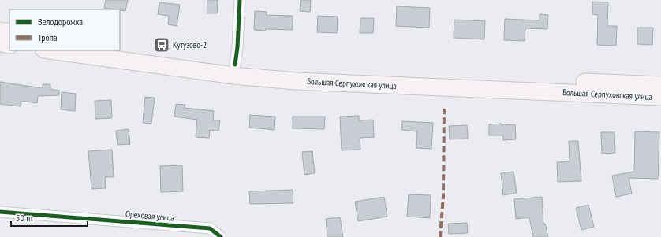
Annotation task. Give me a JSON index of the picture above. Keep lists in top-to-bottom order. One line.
{"streets":{"main road":["Большая Серпуховская улица"],"street":["Ореховая улица"]},"places":{"bus stop":["Кутузово-2"]},"legend":["Велодорожка","Тропа"],"scale_bar":"50 m"}
